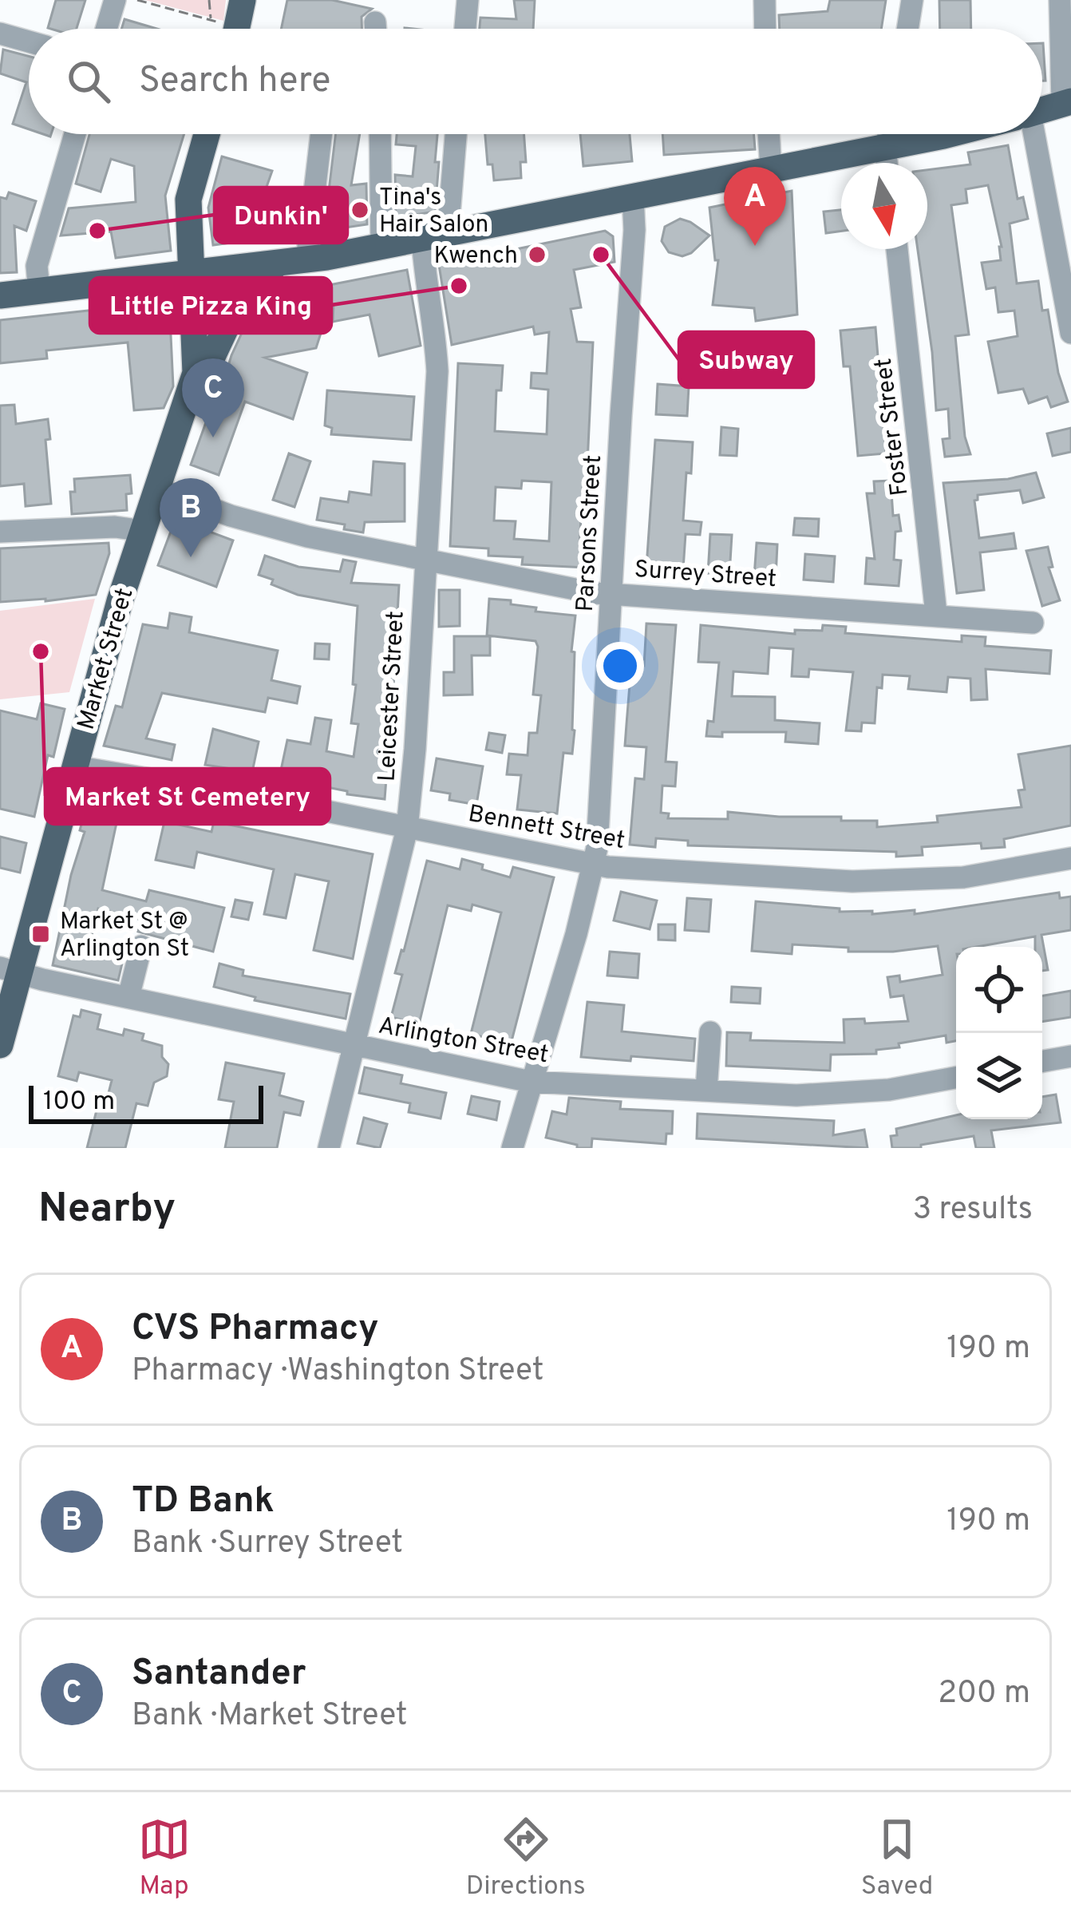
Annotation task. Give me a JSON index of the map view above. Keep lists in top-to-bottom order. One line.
{"streets":{"main road":["Market Street"],"street":["Foster Street","Parsons Street","Surrey Street","Leicester Street","Bennett Street","Arlington Street"]},"crossings":[["Foster Street","Surrey Street"],["Parsons Street","Surrey Street"],["Parsons Street","Bennett Street"],["Parsons Street","Arlington Street"],["Surrey Street","Market Street"],["Surrey Street","Leicester Street"],["Market Street","Bennett Street"],["Market Street","Arlington Street"],["Leicester Street","Bennett Street"],["Leicester Street","Arlington Street"]],"places":{"other":["Tina's Hair Salon","Dunkin'","Kwench","Subway","Little Pizza King","Market St Cemetery"],"transit":["Market St @ Arlington St"]},"scale_bar":"100 m","north":"bottom","page":{"search":"Search here","pins":["A","C","B"],"scale":"100 m","heading":["Nearby","3 results"],"list":[{"mark":"A","name":"CVS Pharmacy","note":"Pharmacy · Washington Street","value":"190 m"},{"mark":"B","name":"TD Bank","note":"Bank · Surrey Street","value":"190 m"},{"mark":"C","name":"Santander","note":"Bank · Market Street","value":"200 m"}],"nav":["Map","Directions","Saved"]}}
